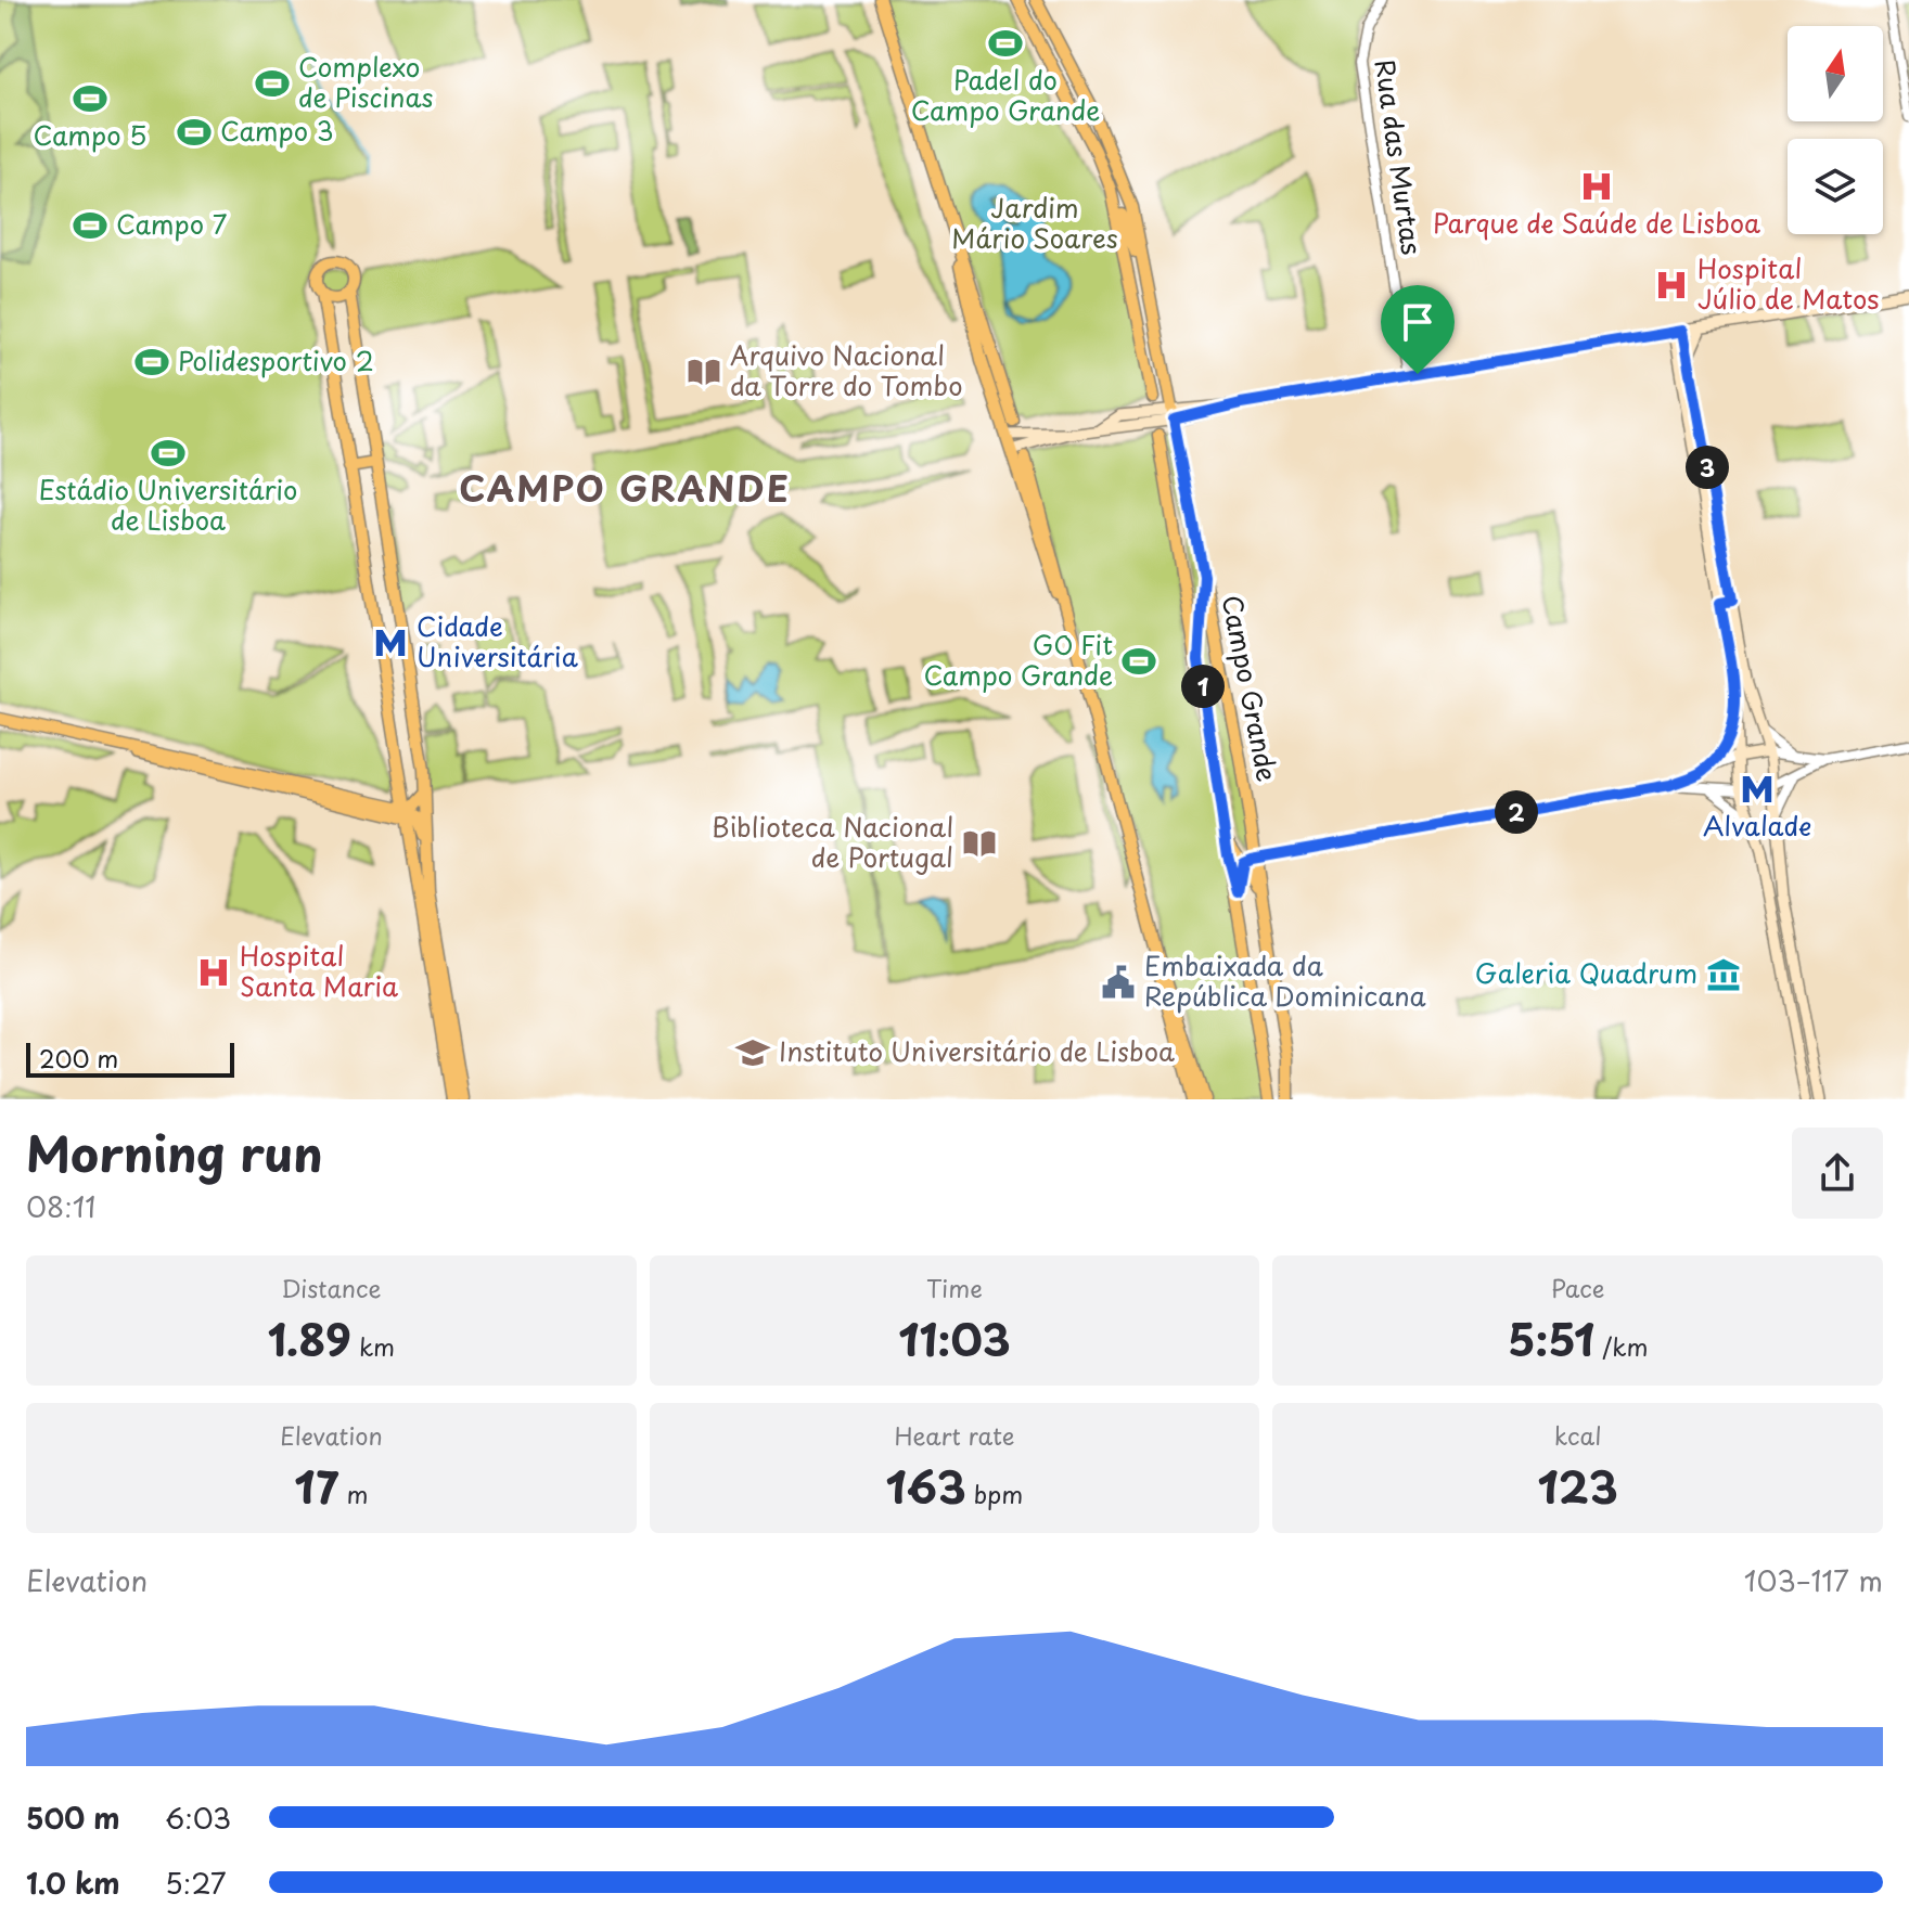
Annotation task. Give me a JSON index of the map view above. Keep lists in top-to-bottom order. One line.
{"streets":{"main road":["Campo Grande"],"street":["Rua das Murtas"]},"districts":["CAMPO GRANDE"],"parks":["Jardim Mário Soares"],"places":{"sports":["Padel do Campo Grande","Complexo de Piscinas","Campo 5","Campo 3","Campo 7","Polidesportivo 2","Estádio Universitário de Lisboa","GO Fit Campo Grande"],"hospital":["Parque de Saúde de Lisboa","Hospital Júlio de Matos","Hospital Santa Maria"],"library":["Arquivo Nacional da Torre do Tombo","Biblioteca Nacional de Portugal"],"metro station":["Cidade Universitária","Alvalade"],"museum":["Galeria Quadrum"],"public building":["Embaixada da República Dominicana"],"school or university":["Instituto Universitário de Lisboa"]},"scale_bar":"200 m","north":"top","page":{"pins":["3","1","2"],"scale":"200 m","heading":["Morning run","08:11"],"stats":[["Distance","1.89 km"],["Time","11:03"],["Pace","5:51 /km"],["Elevation","17 m"],["Heart rate","163 bpm"],["kcal","123"]],"chart":["Elevation","103–117 m"],"list":[{"name":"500 m","note":"6:03"},{"name":"1.0 km","note":"5:27"}]}}
